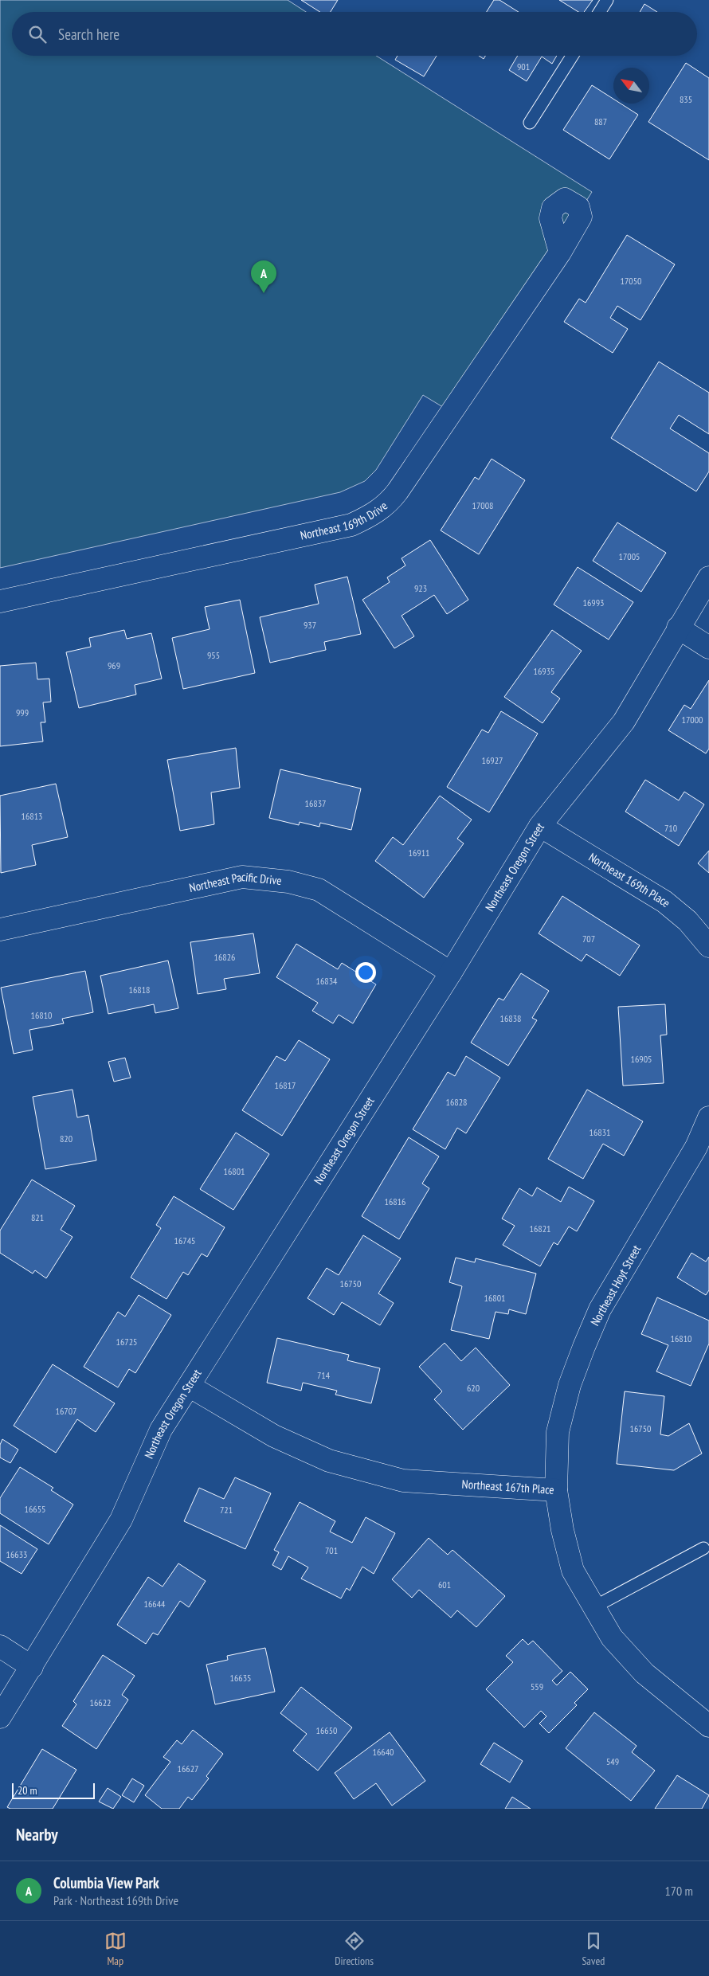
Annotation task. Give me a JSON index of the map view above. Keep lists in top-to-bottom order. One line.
{"streets":{"street":["Northeast 169th Drive","Northeast Oregon Street","Northeast 169th Place","Northeast Pacific Drive","Northeast Hoyt Street","Northeast 167th Place"]},"crossings":[["Northeast Oregon Street","Northeast 169th Place"],["Northeast Oregon Street","Northeast Pacific Drive"],["Northeast Oregon Street","Northeast 167th Place"],["Northeast Hoyt Street","Northeast 167th Place"]],"house_numbers":["901","835","887","17050","17008","17005","923","16993","937","955","969","16935","999","17000","16927","16837","16813","710","16911","707","16826","16834","16818","16810","16838","16905","16817","16828","16831","820","16801","16816","821","16821","16745","16750","16801","16810","16725","714","620","16707","16750","16655","721","701","16633","601","16644","16635","559","16622","16650","16640","549","16627"],"scale_bar":"20 m","north":"top left","page":{"search":"Search here","pins":"A","scale":"20 m","heading":"Nearby","list":[{"mark":"A","name":"Columbia View Park","note":"Park · Northeast 169th Drive","value":"170 m"}],"nav":["Map","Directions","Saved"]}}
